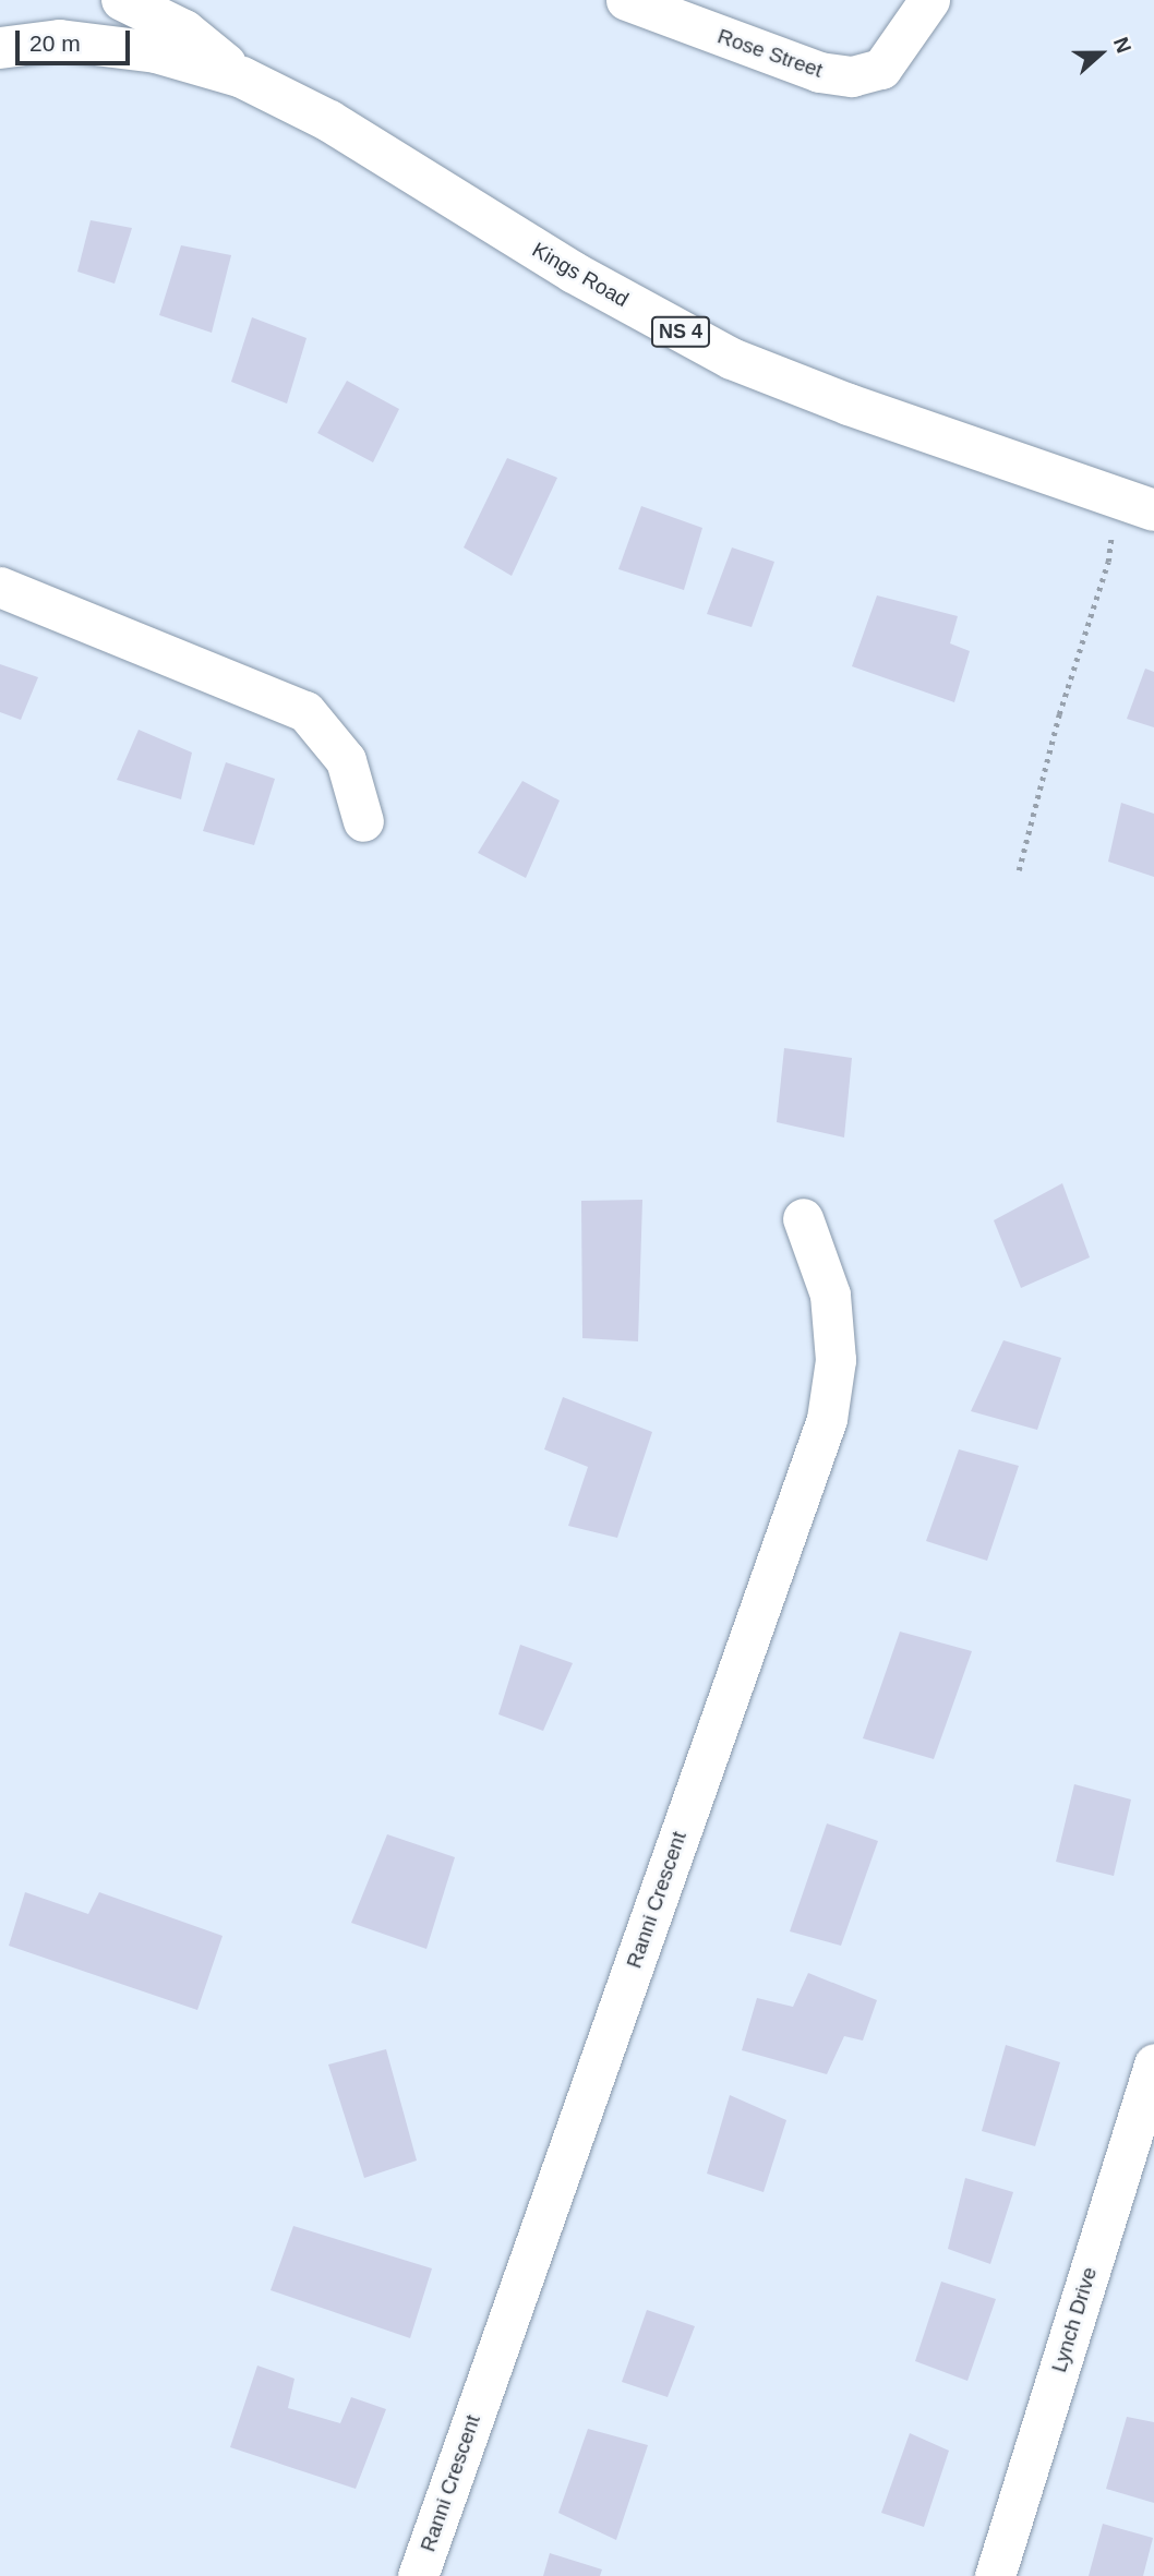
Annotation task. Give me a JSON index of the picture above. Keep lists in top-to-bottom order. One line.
{"streets":{"main road":["Kings Road","NS 4"],"street":["Rose Street","Ranni Crescent","Lynch Drive"]},"scale_bar":"20 m","north":"right"}
